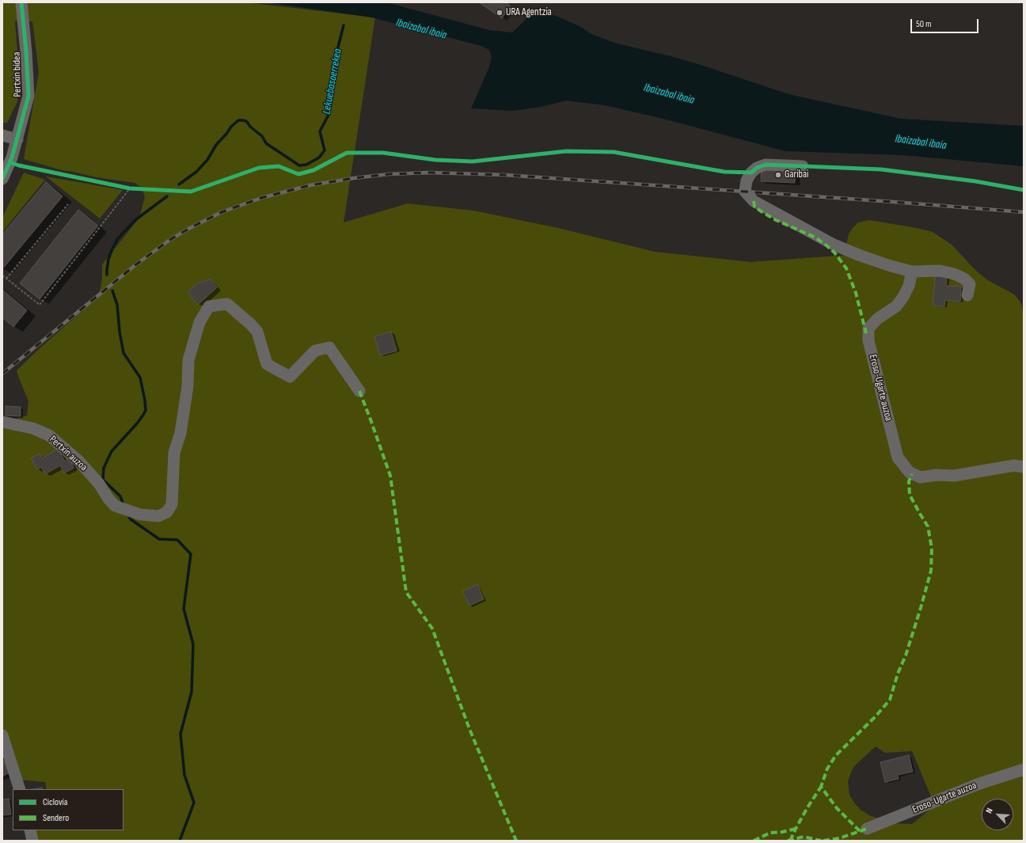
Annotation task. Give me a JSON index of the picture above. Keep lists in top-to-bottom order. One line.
{"streets":{"street":["Pertxin bidea","Eroso-Ugarte auzoa","Pertxin auzoa"]},"water":["Ibaizabal ibaia","Lekuebasoerrekea"],"places":["URA Agentzia","Garibai"],"legend":["Ciclovía","Sendero"],"scale_bar":"50 m","north":"top left"}
